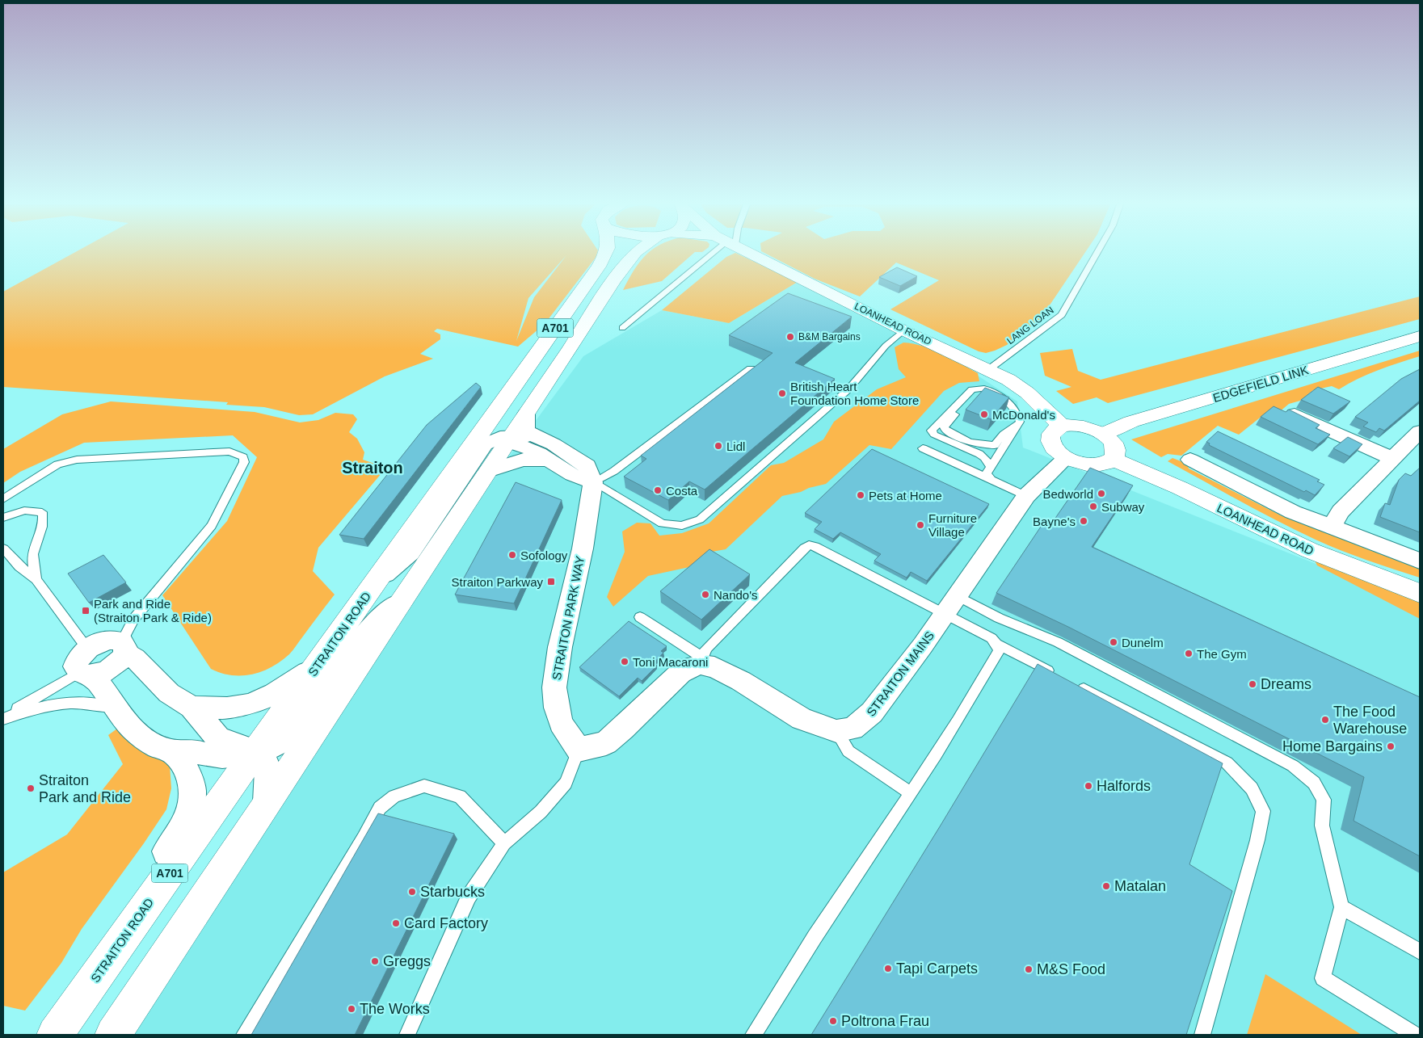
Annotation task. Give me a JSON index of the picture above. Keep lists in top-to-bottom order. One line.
{"streets":{"main road":["LOANHEAD ROAD","A701","EDGEFIELD LINK","STRAITON ROAD"],"street":["STRAITON PARK WAY","STRAITON MAINS"],"lane":["LANG LOAN"]},"crossings":[["LOANHEAD ROAD","LANG LOAN"]],"districts":["Straiton"],"places":{"other":["B&M Bargains","British Heart Foundation Home Store","McDonald's","Lidl","Costa","Bedworld","Pets at Home","Subway","Bayne's","Furniture Village","Sofology","Nando's","Dunelm","The Gym","Toni Macaroni","Dreams","The Food Warehouse","Home Bargains","Halfords","Straiton Park and Ride","Matalan","Starbucks","Card Factory","Greggs","Tapi Carpets","M&S Food","The Works","Poltrona Frau"],"transit":["Straiton Parkway","Park and Ride (Straiton Park & Ride)"]}}
